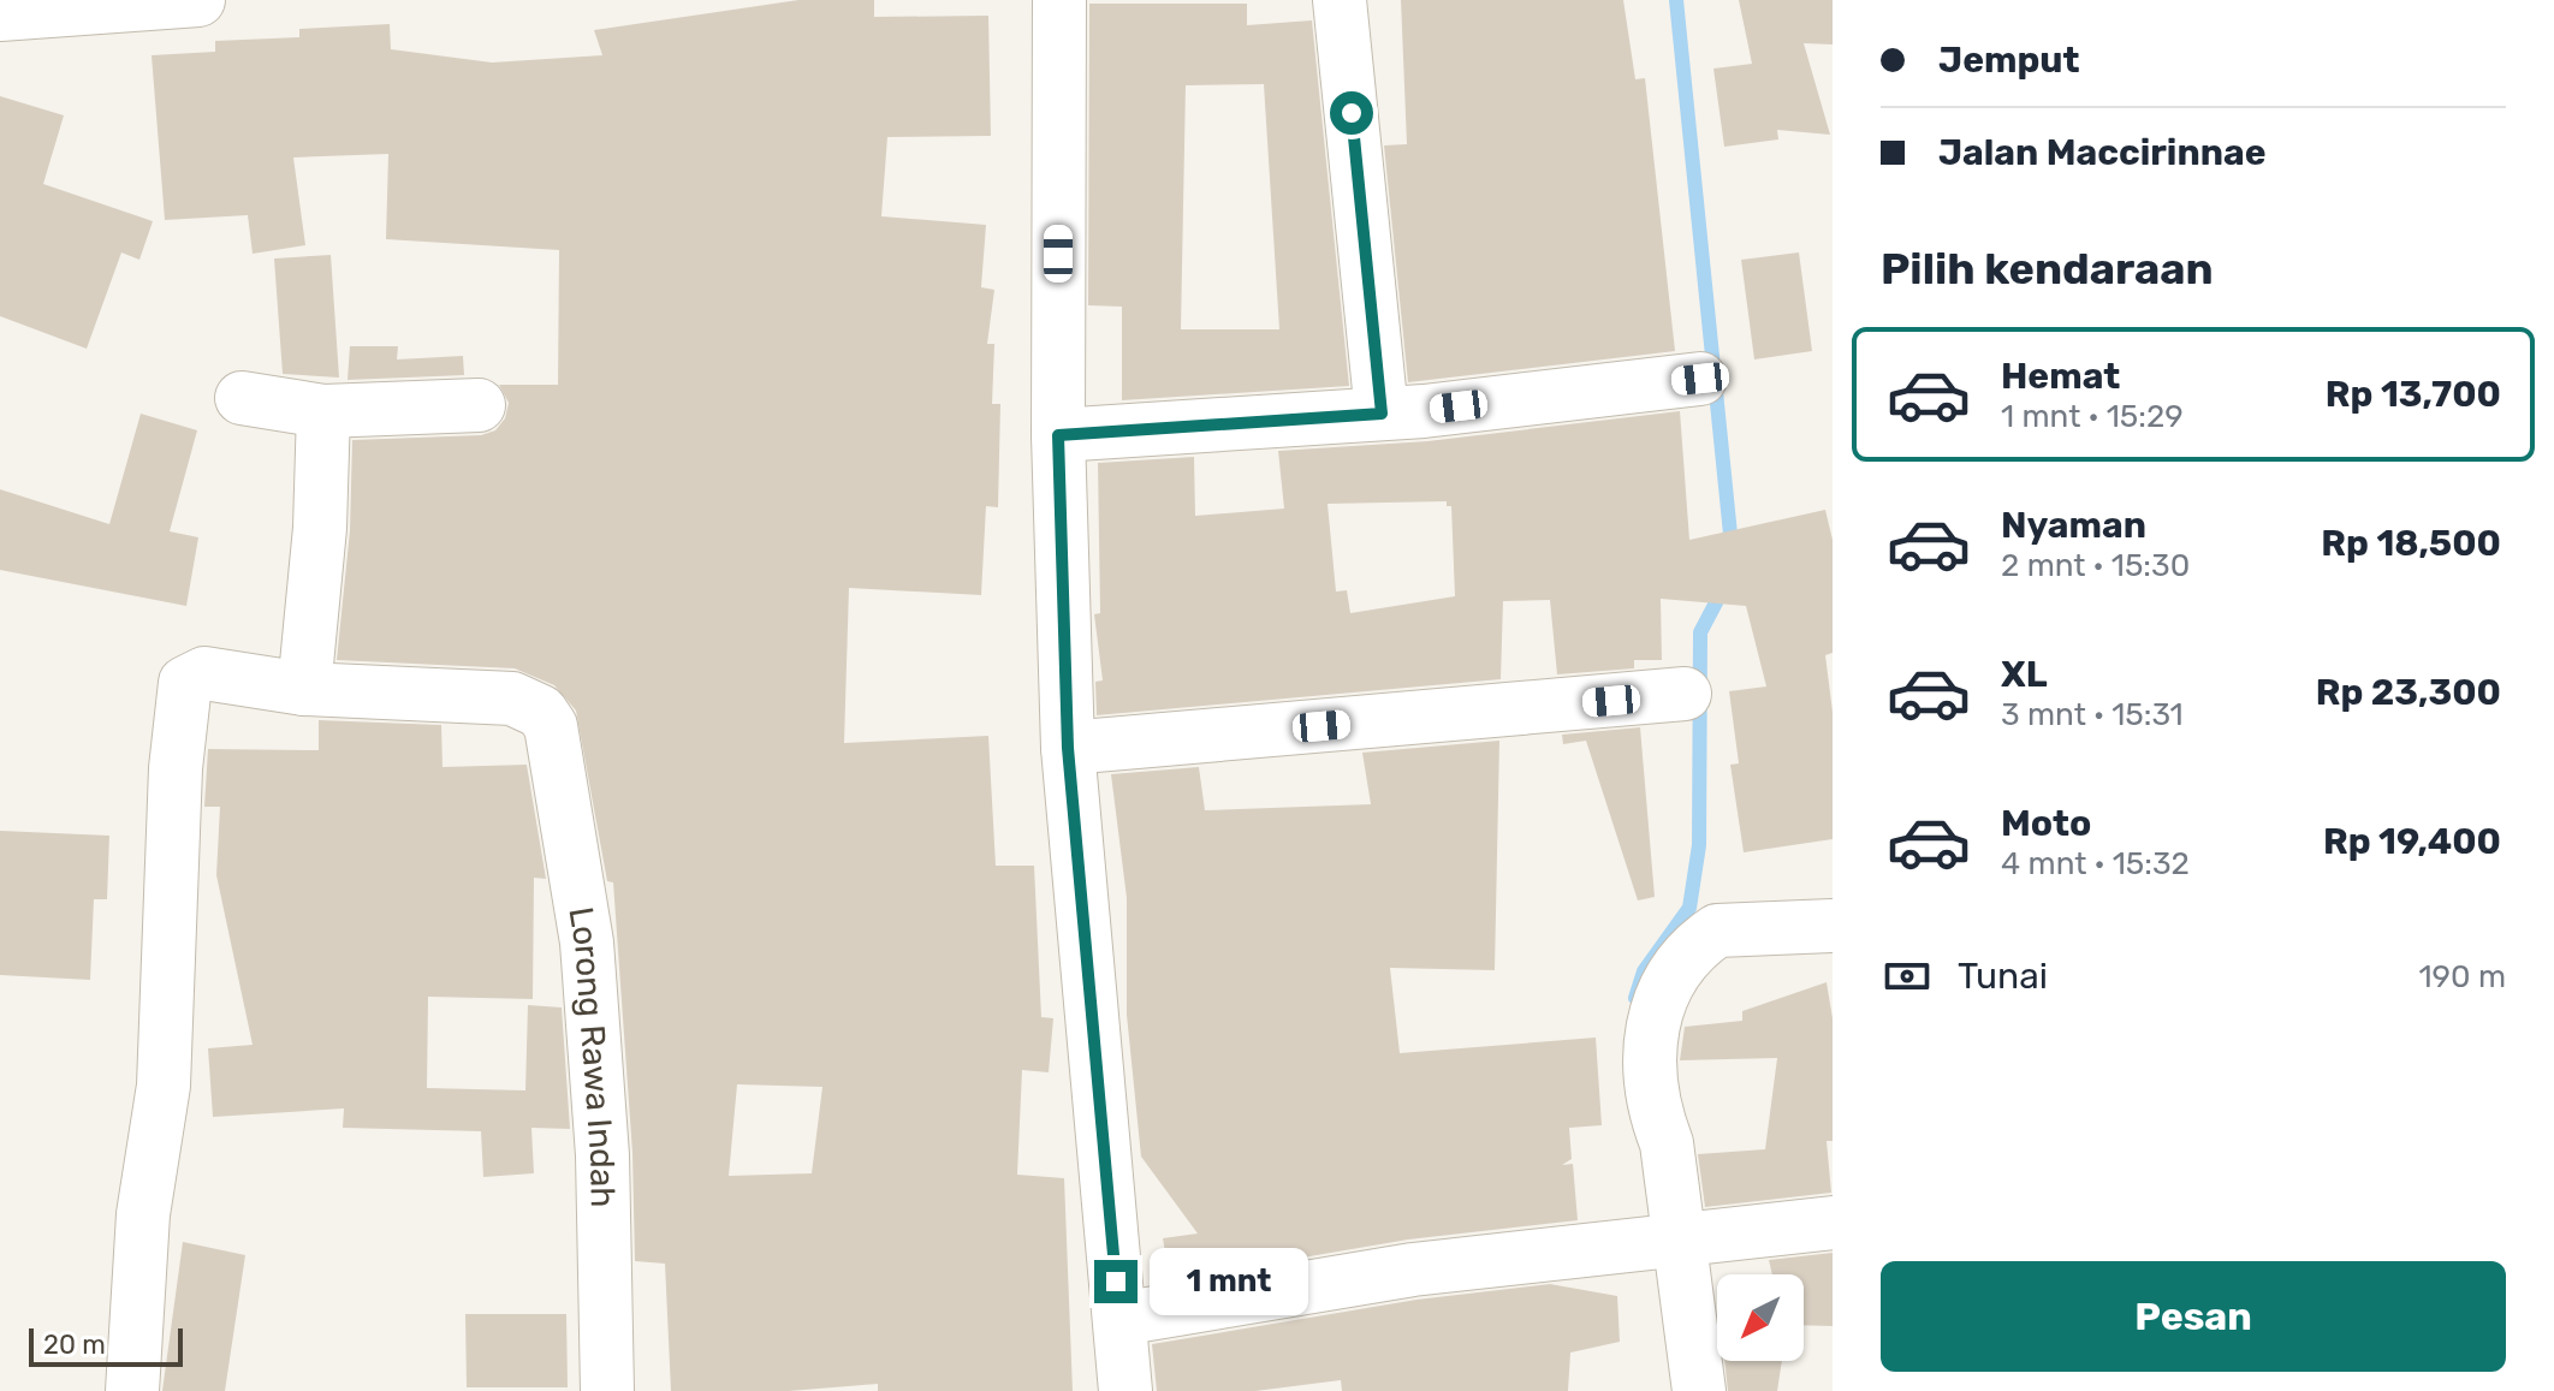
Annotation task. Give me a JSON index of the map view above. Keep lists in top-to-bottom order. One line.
{"streets":{"street":["Lorong Rawa Indah"]},"scale_bar":"20 m","north":"bottom left","page":{"banner":["Jemput","Jalan Maccirinnae"],"heading":"Pilih kendaraan","list":[{"name":"Hemat","note":"1 mnt · 15:29","value":"Rp 13,700"},{"name":"Nyaman","note":"2 mnt · 15:30","value":"Rp 18,500"},{"name":"XL","note":"3 mnt · 15:31","value":"Rp 23,300"},{"name":"Moto","note":"4 mnt · 15:32","value":"Rp 19,400"}],"pay":["Tunai","190 m"],"buttons":"Pesan","bubble":"1 mnt","scale":"20 m"}}
